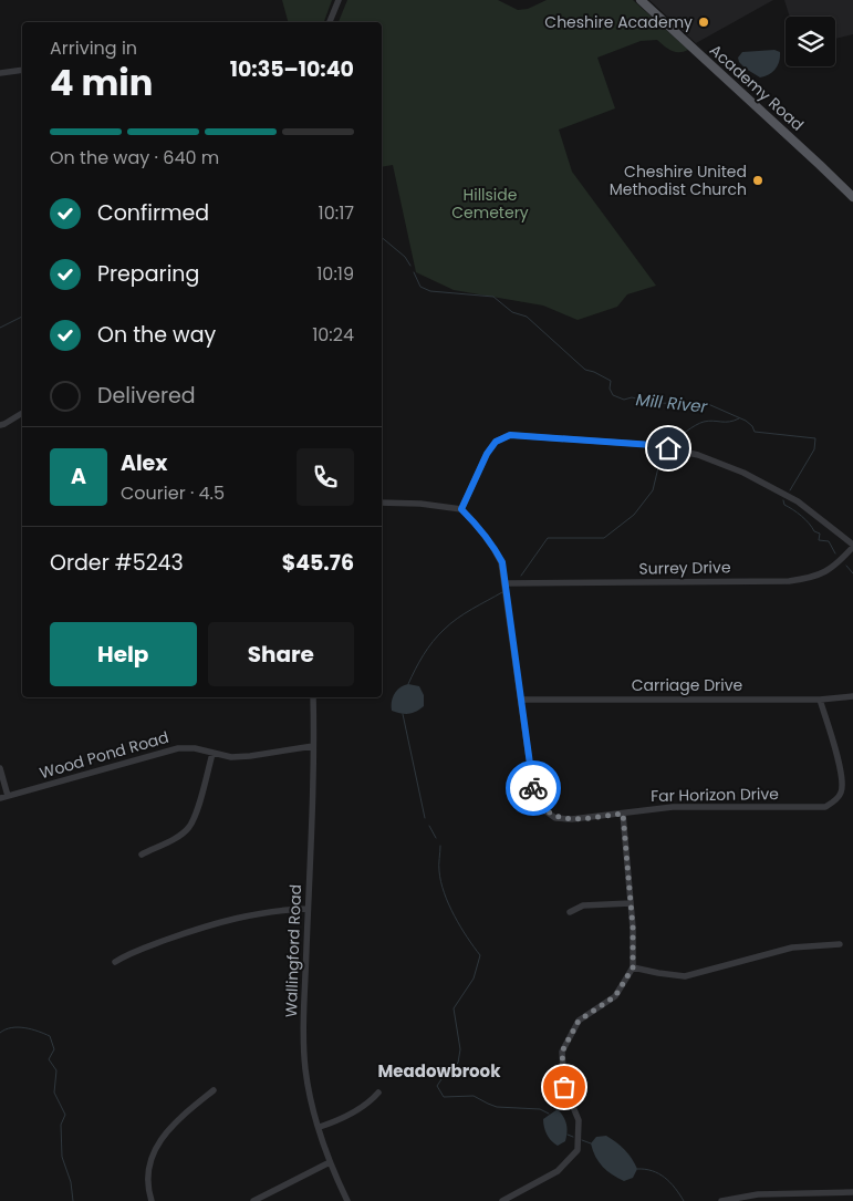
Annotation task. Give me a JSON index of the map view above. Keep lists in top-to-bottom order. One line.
{"streets":{"main road":["Academy Road"],"street":["Surrey Drive","Carriage Drive","Wood Pond Road","Far Horizon Drive","Wallingford Road"]},"crossings":[["Surrey Drive","Far Horizon Drive"],["Carriage Drive","Far Horizon Drive"],["Wood Pond Road","Wallingford Road"]],"districts":["Meadowbrook"],"water":["Mill River"],"parks":["Hillside Cemetery"],"places":["Cheshire Academy","Cheshire United Methodist Church"],"page":{"heading":["4 min","Arriving in","10:35–10:40"],"panel":["Alex","Courier · 4.5","Order #5243","$45.76"],"bar":"On the way · 640 m","list":[["Confirmed","10:17"],["Preparing","10:19"],["On the way","10:24"],"Delivered"],"round":"A","buttons":["Help","Share"]}}
